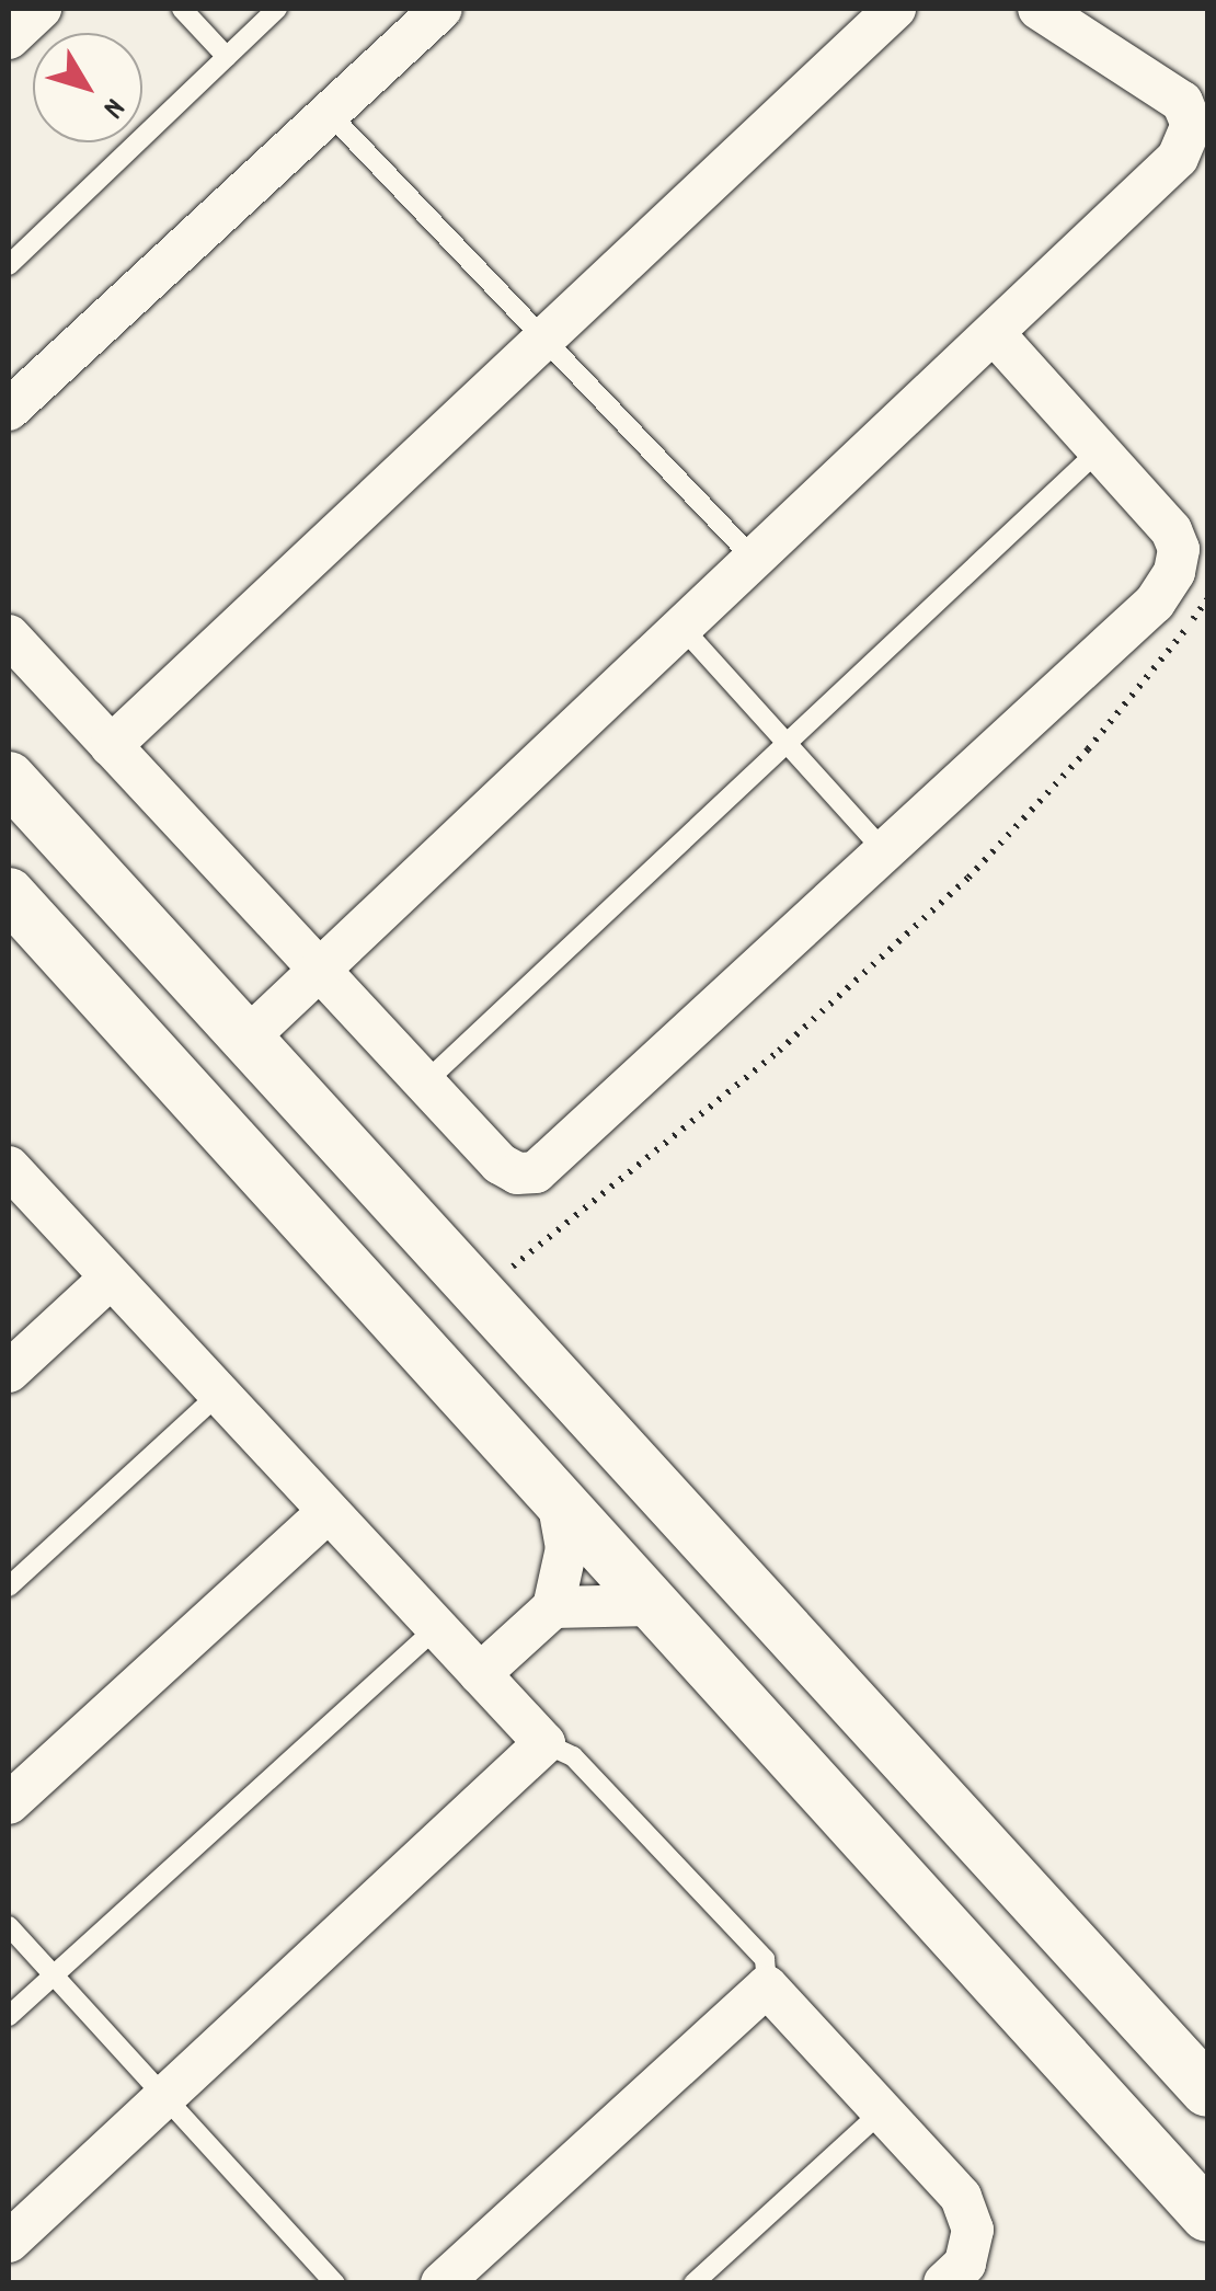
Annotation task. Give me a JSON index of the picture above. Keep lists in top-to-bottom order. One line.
{"north":"bottom right"}
